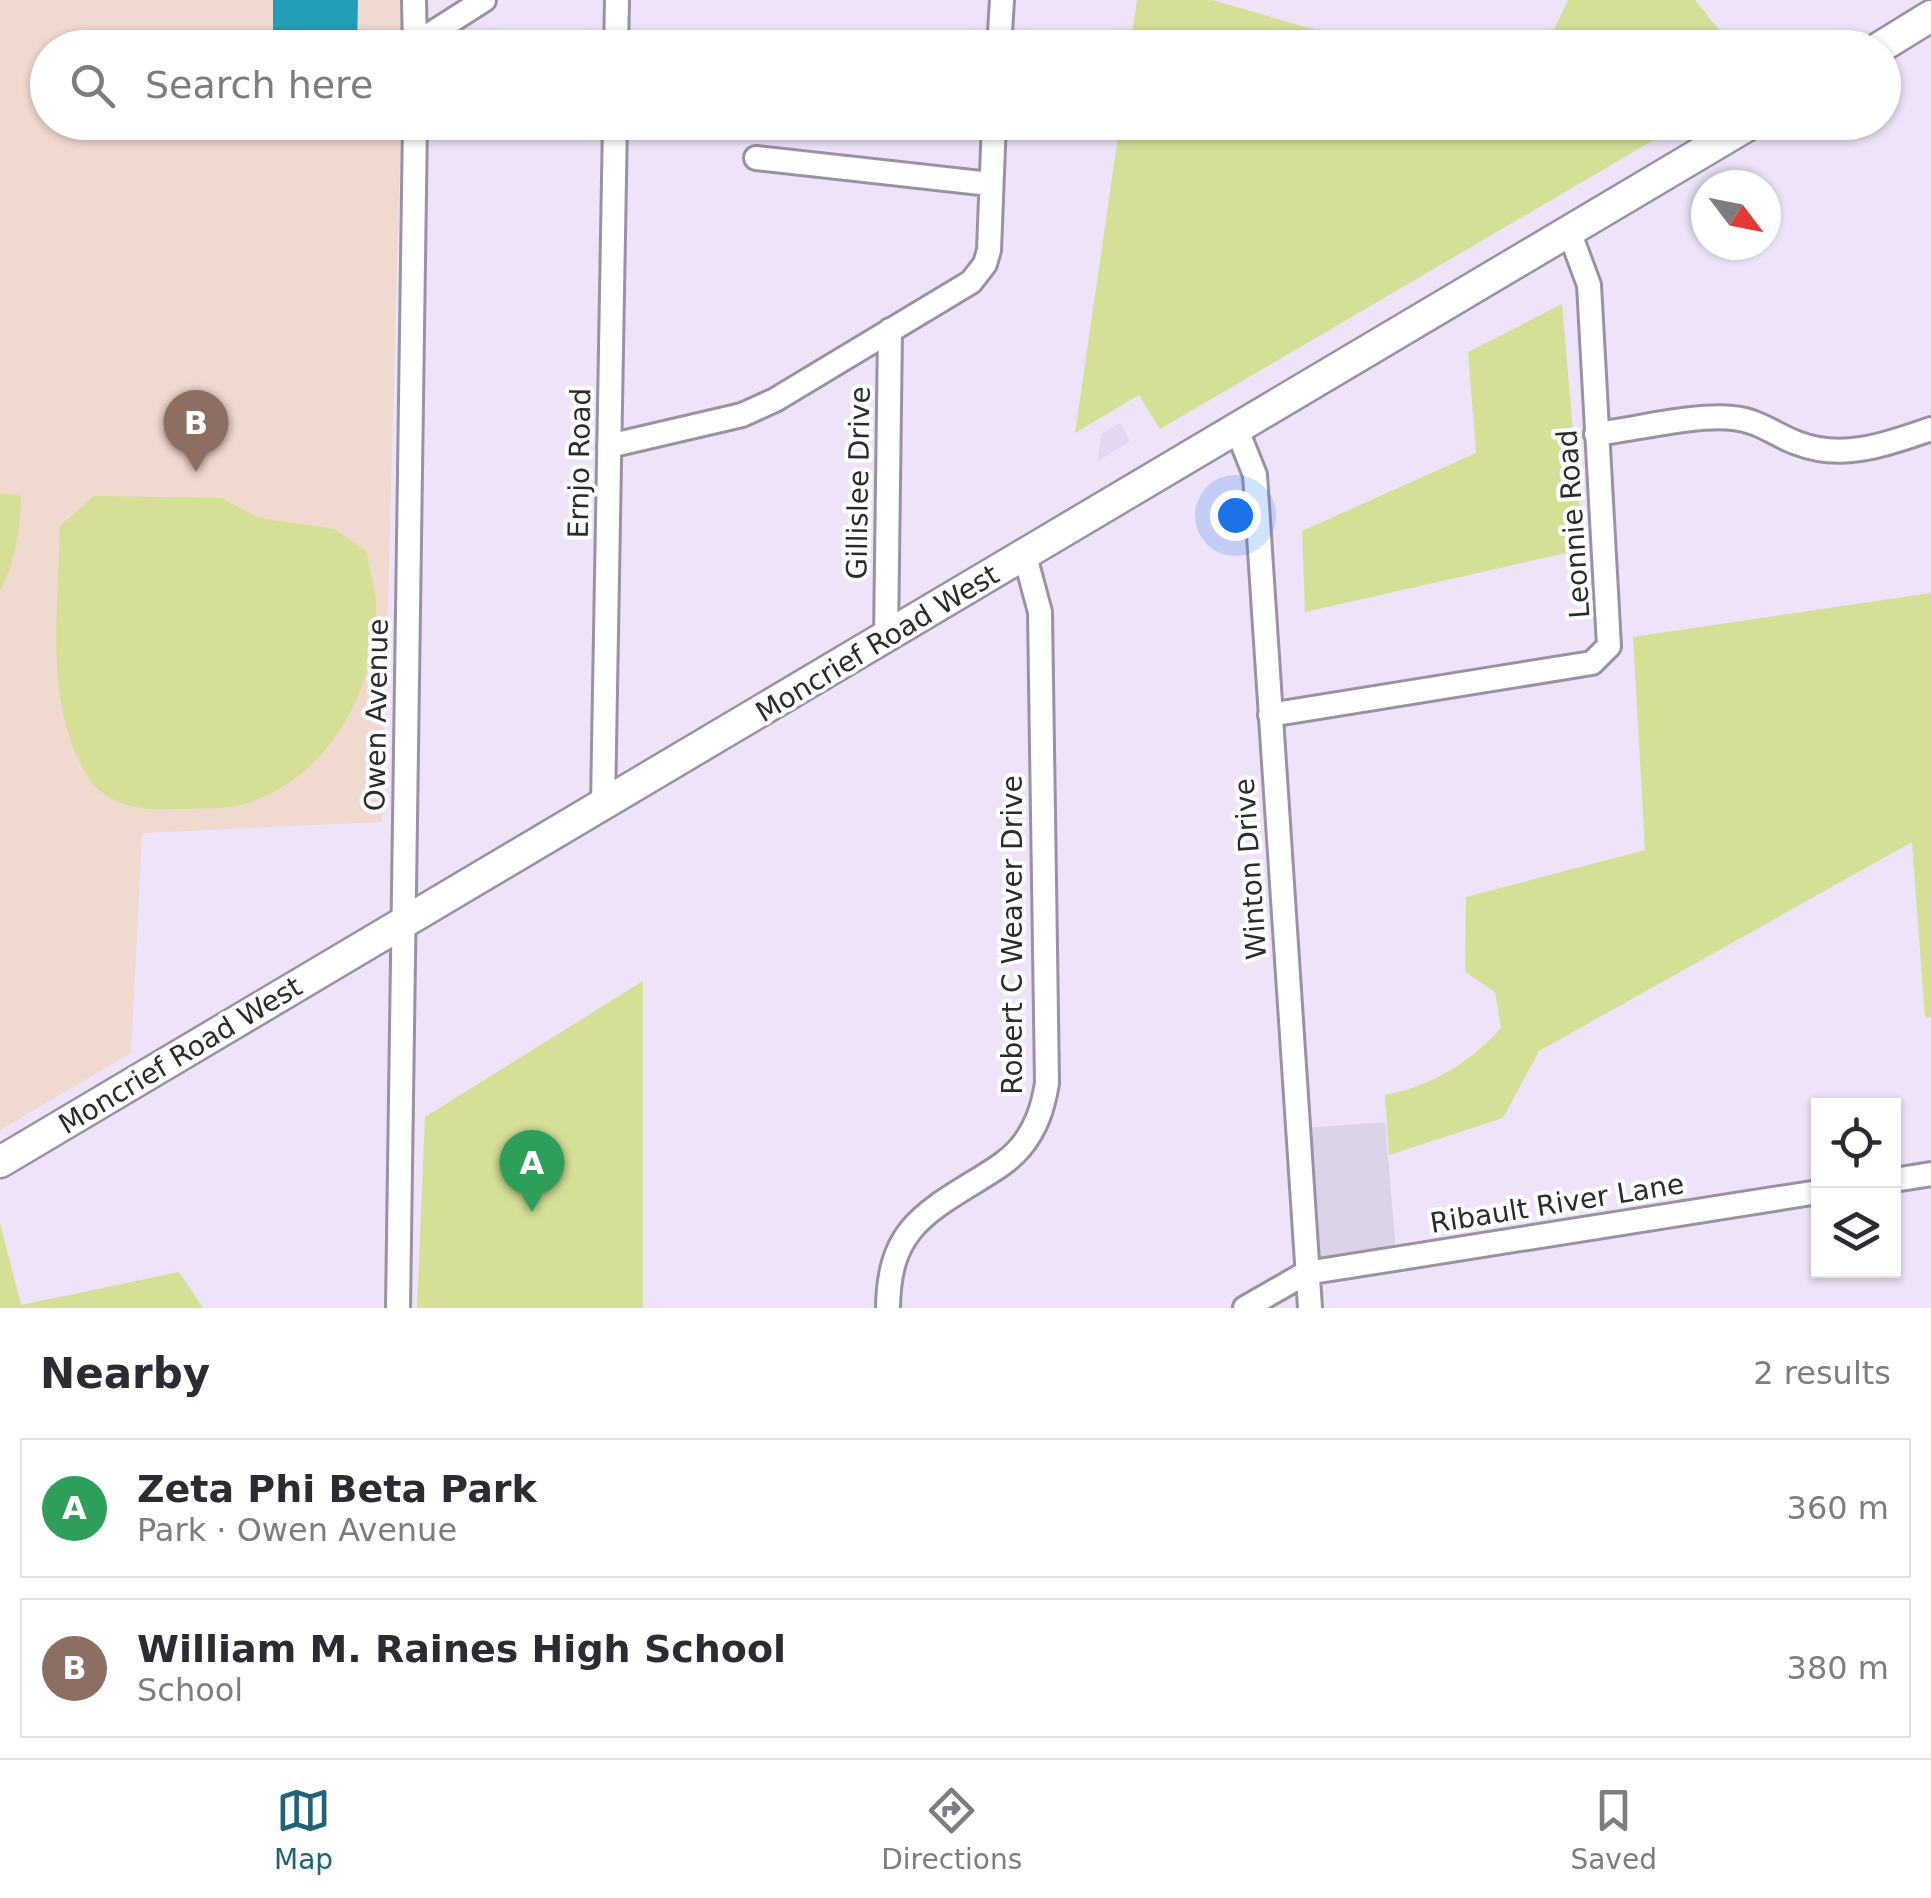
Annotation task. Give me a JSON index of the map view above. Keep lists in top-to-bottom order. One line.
{"streets":{"main road":["Moncrief Road West"],"street":["Ernjo Road","Gillislee Drive","Leonnie Road","Owen Avenue","Winton Drive","Robert C Weaver Drive","Ribault River Lane"]},"crossings":[["Ernjo Road","Moncrief Road West"],["Gillislee Drive","Moncrief Road West"],["Leonnie Road","Moncrief Road West"],["Leonnie Road","Winton Drive"],["Moncrief Road West","Owen Avenue"],["Moncrief Road West","Winton Drive"],["Moncrief Road West","Robert C Weaver Drive"],["Winton Drive","Ribault River Lane"]],"north":"bottom right","page":{"search":"Search here","pins":["B","A"],"heading":["Nearby","2 results"],"list":[{"mark":"A","name":"Zeta Phi Beta Park","note":"Park · Owen Avenue","value":"360 m"},{"mark":"B","name":"William M. Raines High School","note":"School","value":"380 m"}],"nav":["Map","Directions","Saved"]}}
